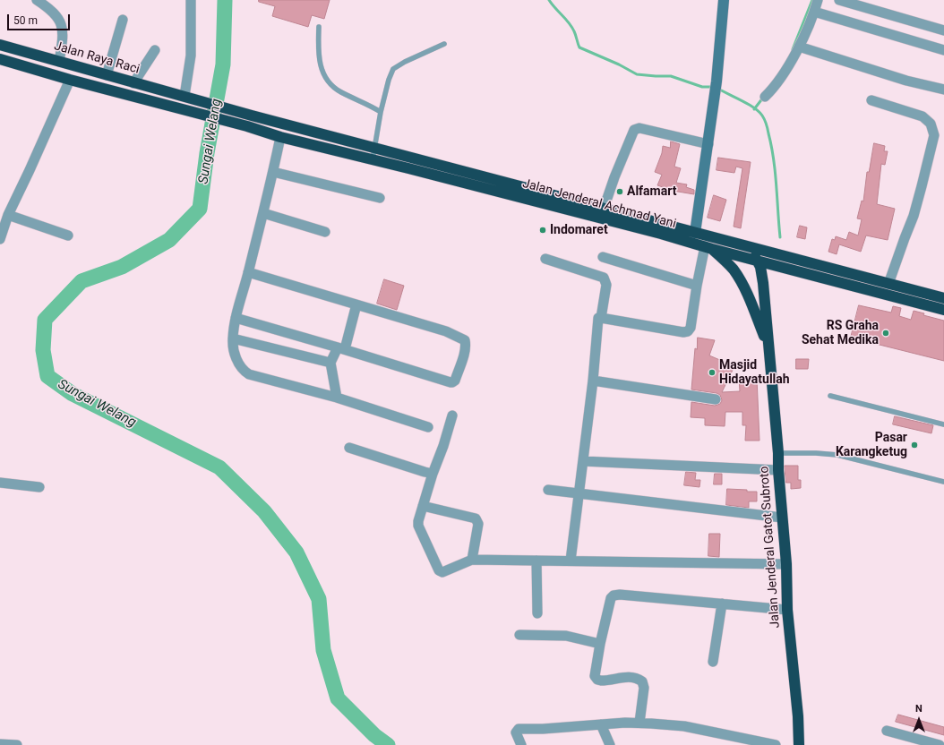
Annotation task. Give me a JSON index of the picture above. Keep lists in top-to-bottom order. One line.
{"streets":{"highway":["Jalan Raya Raci","Jalan Jenderal Achmad Yani","Jalan Jenderal Gatot Subroto"]},"crossings":[["Jalan Raya Raci","Jalan Jenderal Achmad Yani"],["Jalan Jenderal Achmad Yani","Jalan Jenderal Gatot Subroto"]],"water":["Sungai Welang"],"places":["Alfamart","Indomaret","RS Graha Sehat Medika","Masjid Hidayatullah","Pasar Karangketug"],"scale_bar":"50 m","north":"top"}
